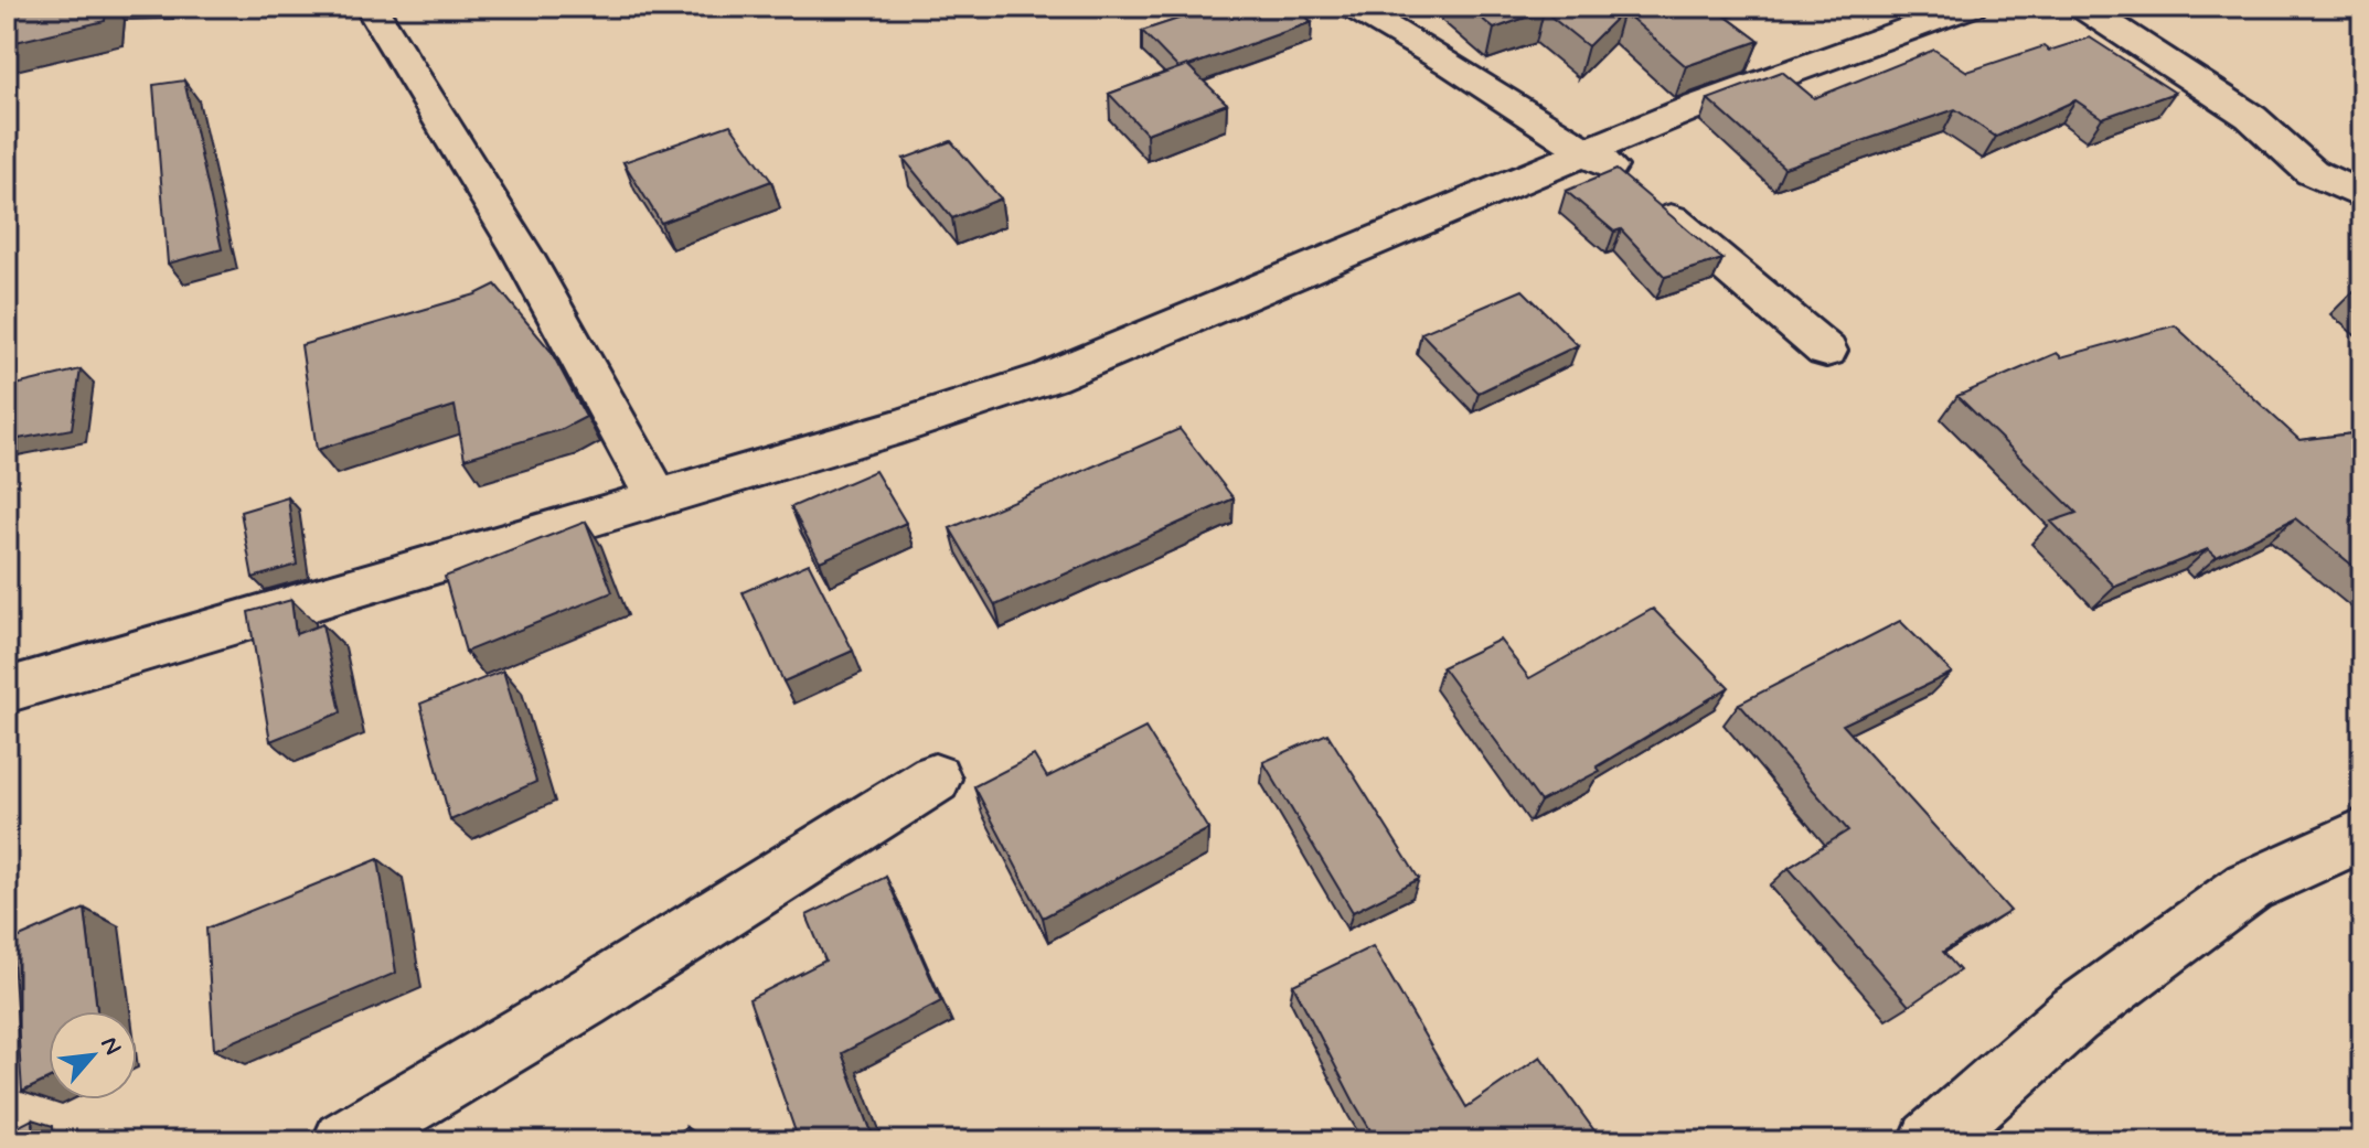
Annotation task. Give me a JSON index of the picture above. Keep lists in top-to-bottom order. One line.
{"north":"top right"}
